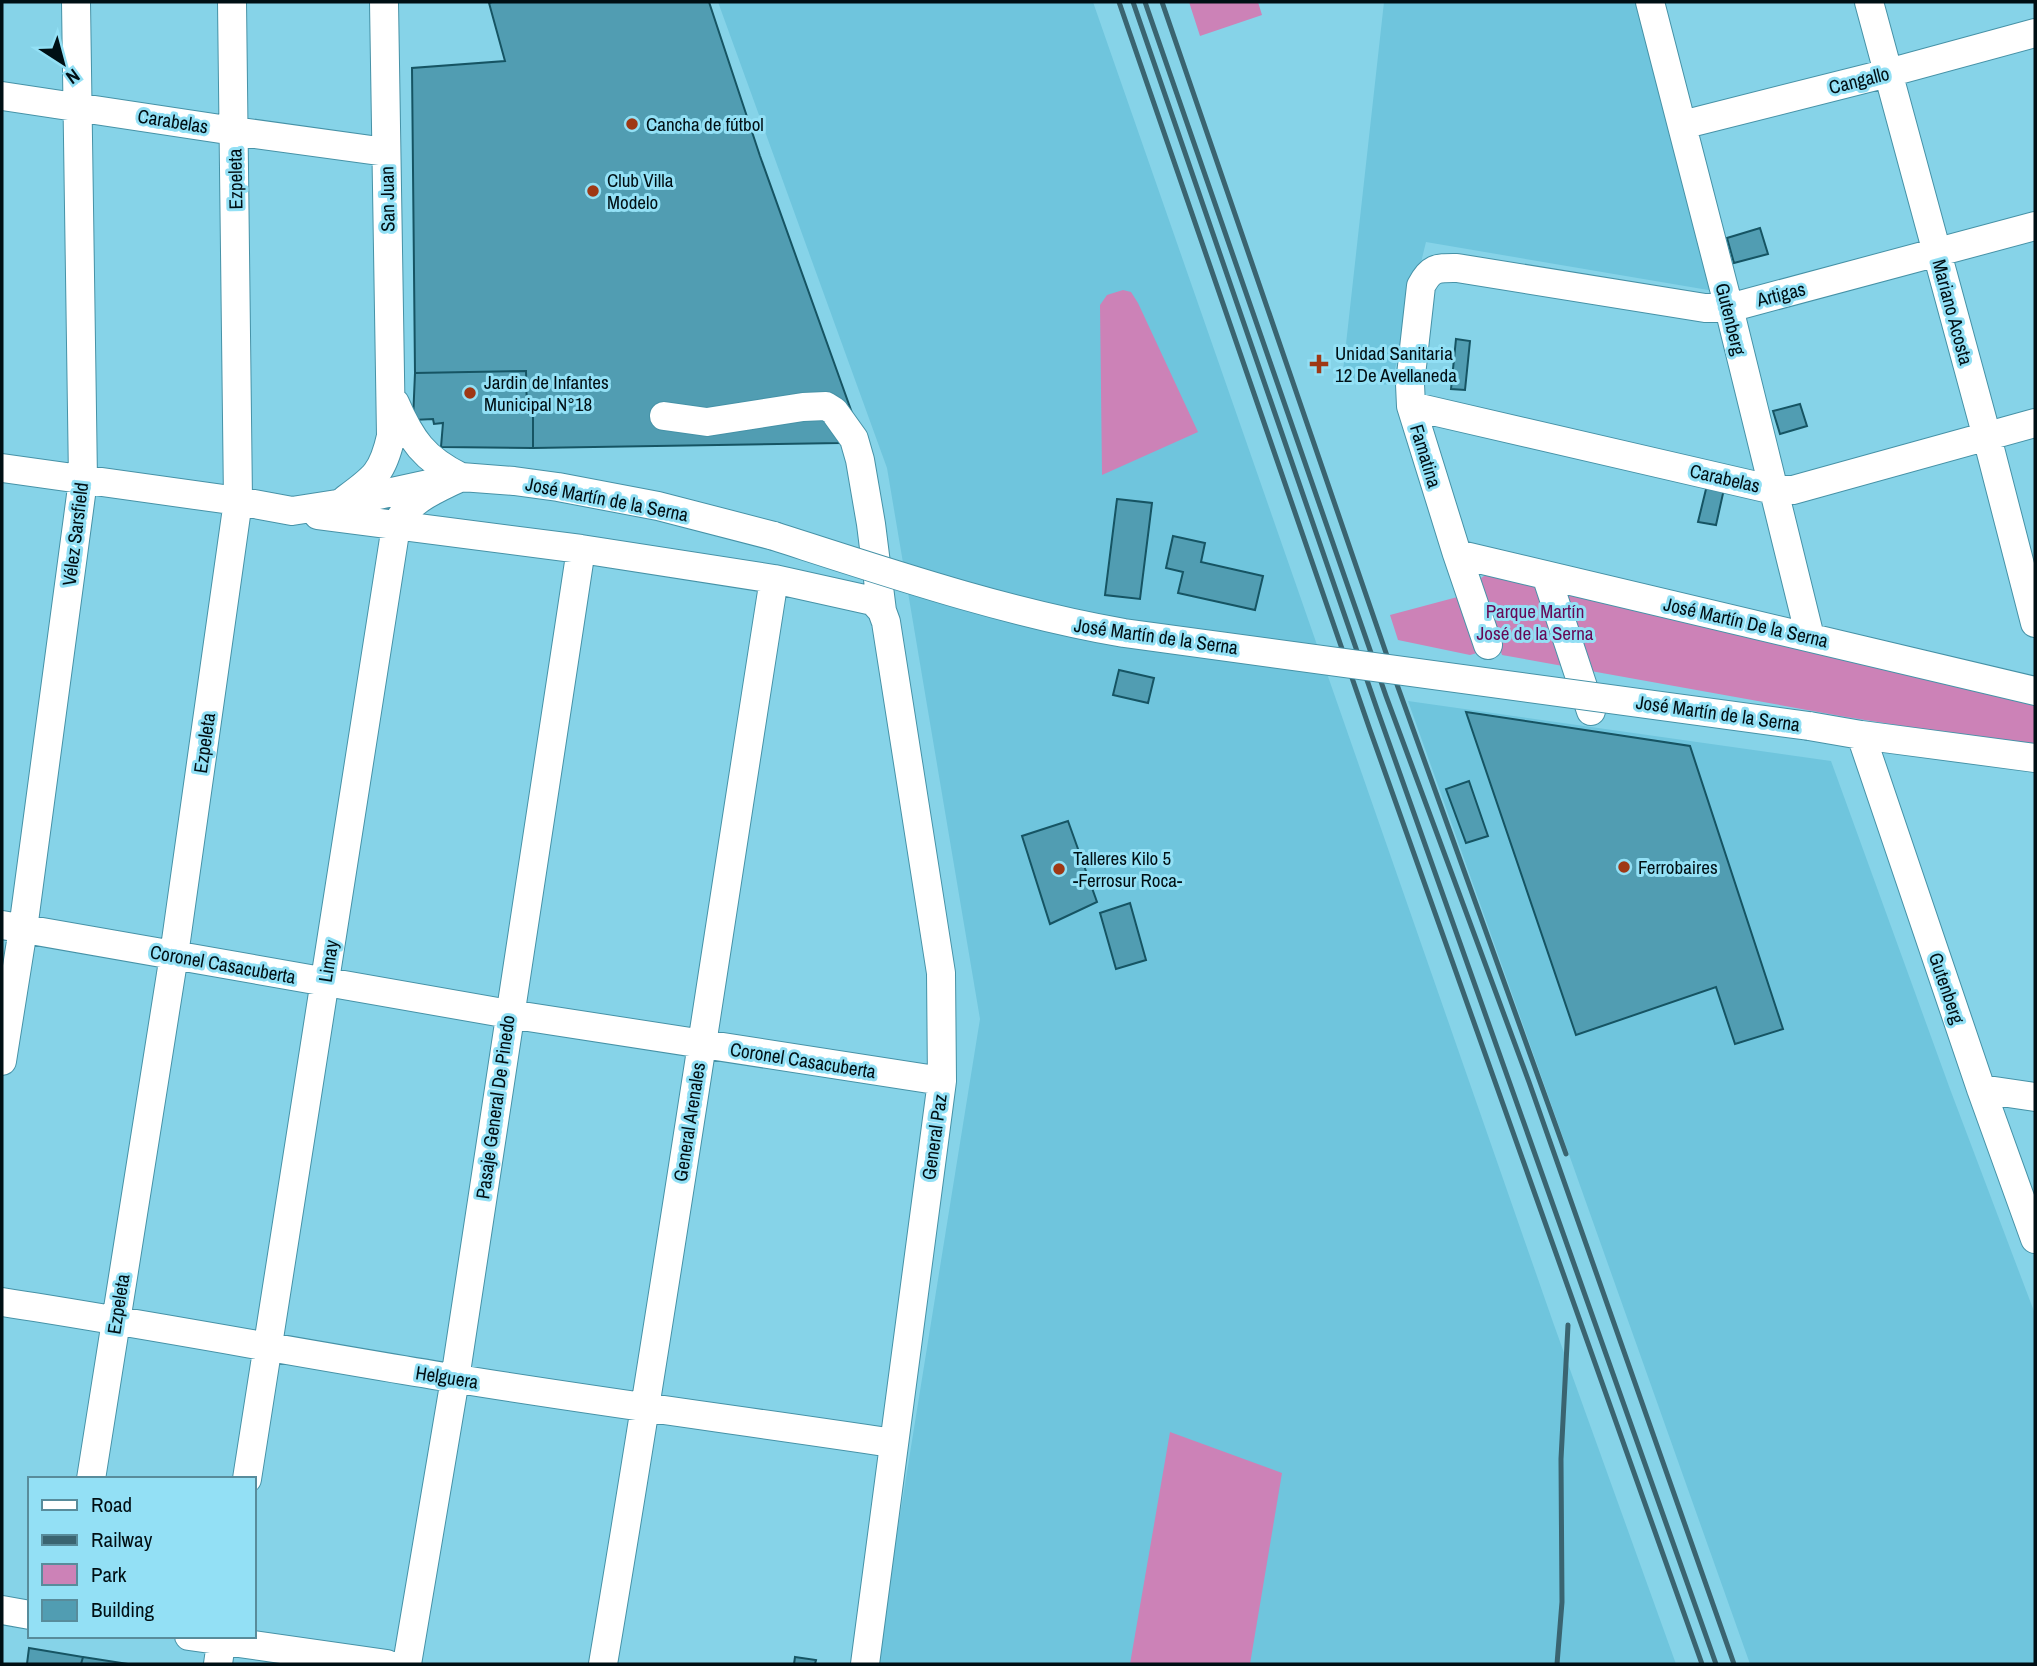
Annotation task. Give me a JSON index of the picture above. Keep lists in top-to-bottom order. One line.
{"streets":{"street":["Cangallo","Carabelas","Ezpeleta","San Juan","Artigas","Mariano Acosta","Gutenberg","Famatina","José Martín de la Serna","Vélez Sarsfield","José Martín De la Serna","Limay","Coronel Casacuberta","Pasaje General De Pinedo","General Arenales","General Paz","Helguera"]},"crossings":[["Cangallo","Mariano Acosta"],["Cangallo","Gutenberg"],["Carabelas","Ezpeleta"],["Carabelas","San Juan"],["Carabelas","Mariano Acosta"],["Carabelas","Gutenberg"],["Carabelas","Famatina"],["Carabelas","Vélez Sarsfield"],["Ezpeleta","José Martín de la Serna"],["Ezpeleta","Coronel Casacuberta"],["Ezpeleta","Helguera"],["San Juan","José Martín de la Serna"],["Artigas","Mariano Acosta"],["Artigas","Gutenberg"],["Artigas","Famatina"],["Gutenberg","José Martín de la Serna"],["Gutenberg","José Martín De la Serna"],["Famatina","José Martín De la Serna"],["José Martín de la Serna","Vélez Sarsfield"],["José Martín de la Serna","Limay"],["José Martín de la Serna","Pasaje General De Pinedo"],["José Martín de la Serna","General Arenales"],["José Martín de la Serna","General Paz"],["Vélez Sarsfield","Coronel Casacuberta"],["Limay","Coronel Casacuberta"],["Limay","Helguera"],["Coronel Casacuberta","Pasaje General De Pinedo"],["Coronel Casacuberta","General Arenales"],["Coronel Casacuberta","General Paz"],["Pasaje General De Pinedo","Helguera"],["General Arenales","Helguera"],["General Paz","Helguera"]],"parks":["Parque Martín José de la Serna"],"places":{"other":["Cancha de fútbol","Club Villa Modelo","Jardin de Infantes Municipal N°18","Ferrobaires","Talleres Kilo 5 -Ferrosur Roca-"],"health":["Unidad Sanitaria 12 De Avellaneda"]},"legend":["Road","Railway","Park","Building"],"north":"bottom right"}
